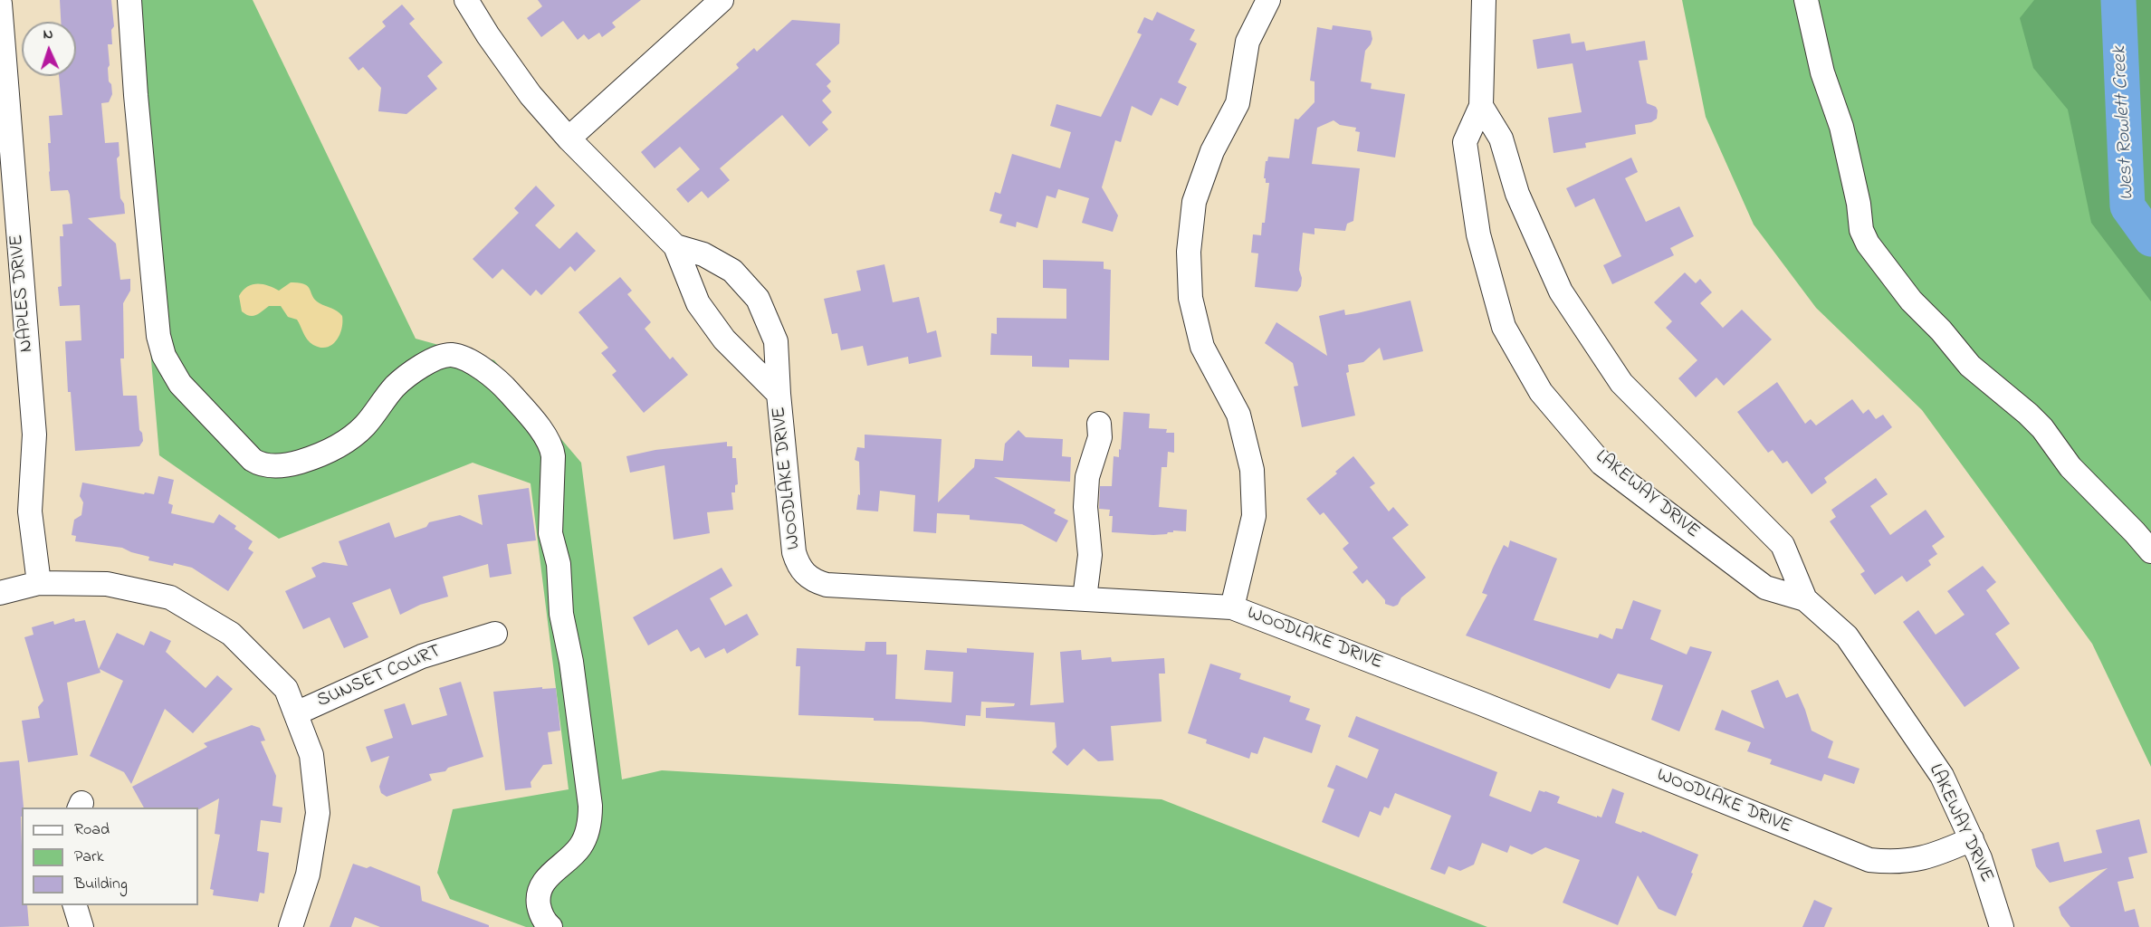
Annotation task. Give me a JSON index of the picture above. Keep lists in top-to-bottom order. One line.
{"streets":{"street":["NAPLES DRIVE","WOODLAKE DRIVE","LAKEWAY DRIVE","SUNSET COURT"]},"crossings":[["WOODLAKE DRIVE","LAKEWAY DRIVE"]],"water":["West Rowlett Creek"],"legend":["Road","Park","Building"],"north":"top"}
